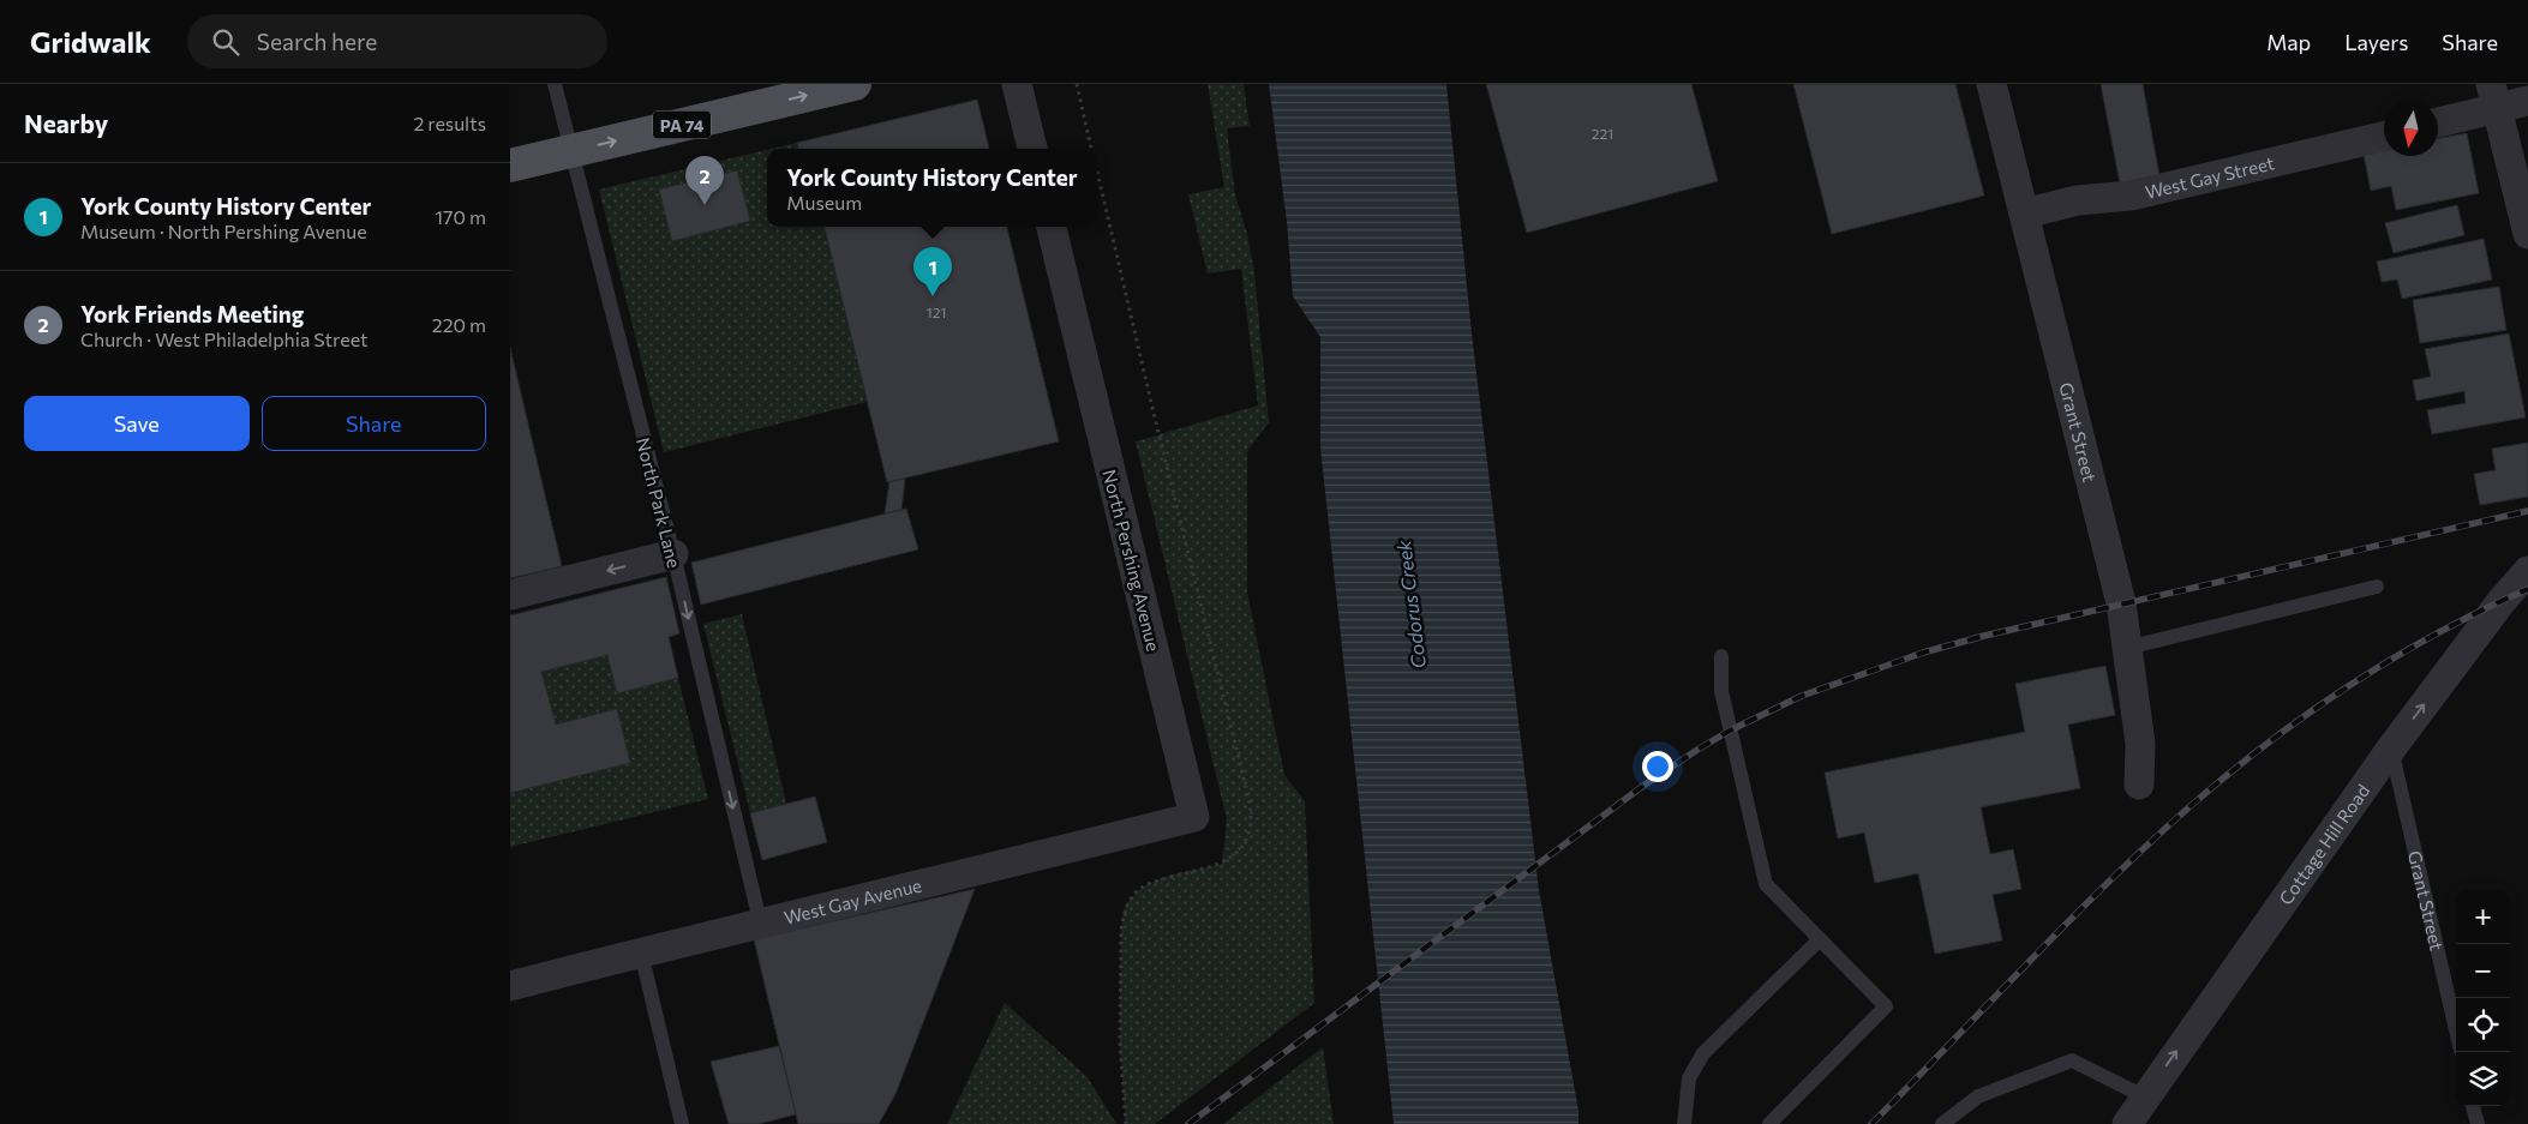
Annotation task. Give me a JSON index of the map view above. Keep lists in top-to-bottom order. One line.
{"streets":{"main road":["PA 74"],"street":["West Gay Street","Grant Street","North Pershing Avenue","Cottage Hill Road","West Gay Avenue"],"lane":["North Park Lane"]},"crossings":[["PA 74","North Park Lane"],["West Gay Street","Grant Street"],["Grant Street","Cottage Hill Road"],["North Park Lane","West Gay Avenue"],["North Pershing Avenue","West Gay Avenue"]],"one_way":["North Park Lane","Cottage Hill Road"],"water":["Codorus Creek"],"house_numbers":["221","121"],"north":"bottom","page":{"header":"Gridwalk","search":"Search here","nav":["Map","Layers","Share"],"heading":["Nearby","2 results"],"popup":["York County History Center","Museum"],"pins":["2","1"],"list":[{"mark":"1","name":"York County History Center","note":"Museum · North Pershing Avenue","value":"170 m"},{"mark":"2","name":"York Friends Meeting","note":"Church · West Philadelphia Street","value":"220 m"}],"buttons":["Save","Share"],"map_buttons":["+","−"]}}
